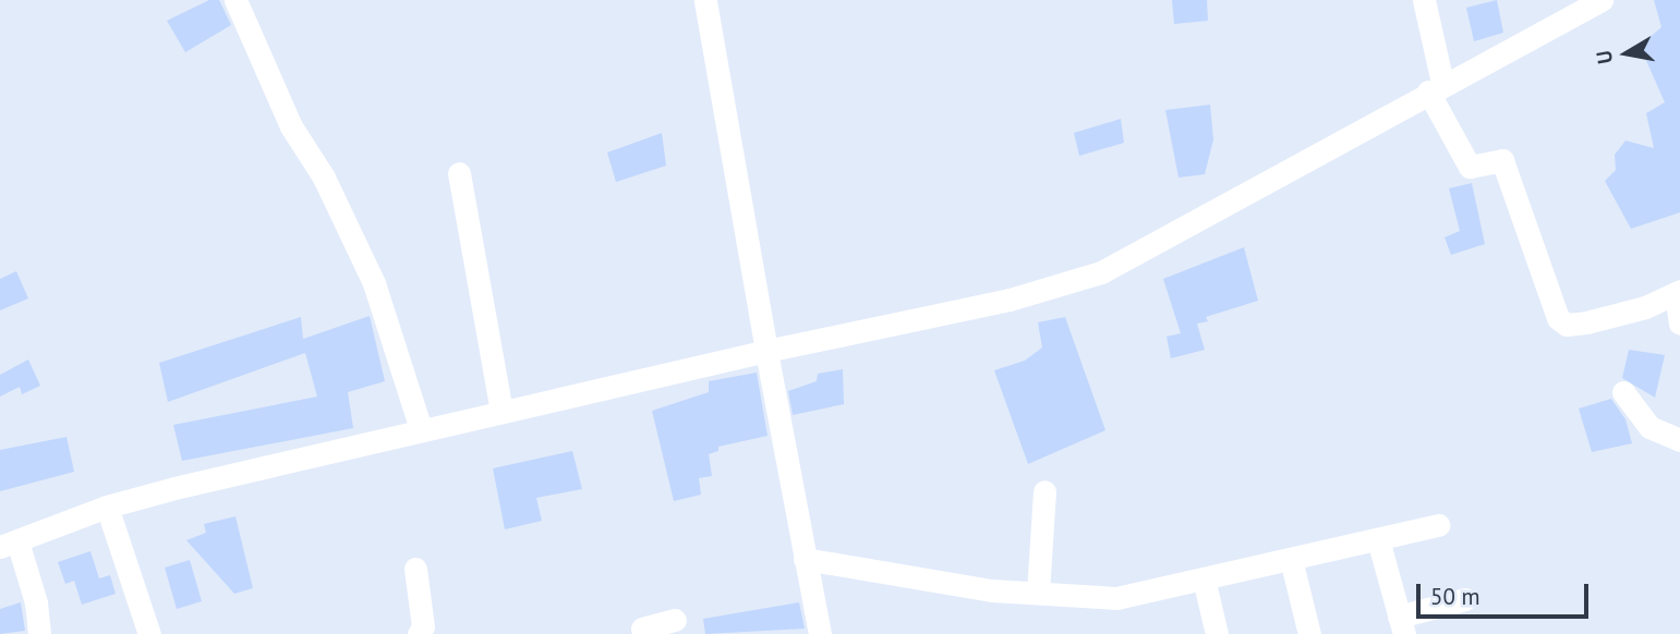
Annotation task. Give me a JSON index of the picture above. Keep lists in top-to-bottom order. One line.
{"scale_bar":"50 m","north":"left"}
